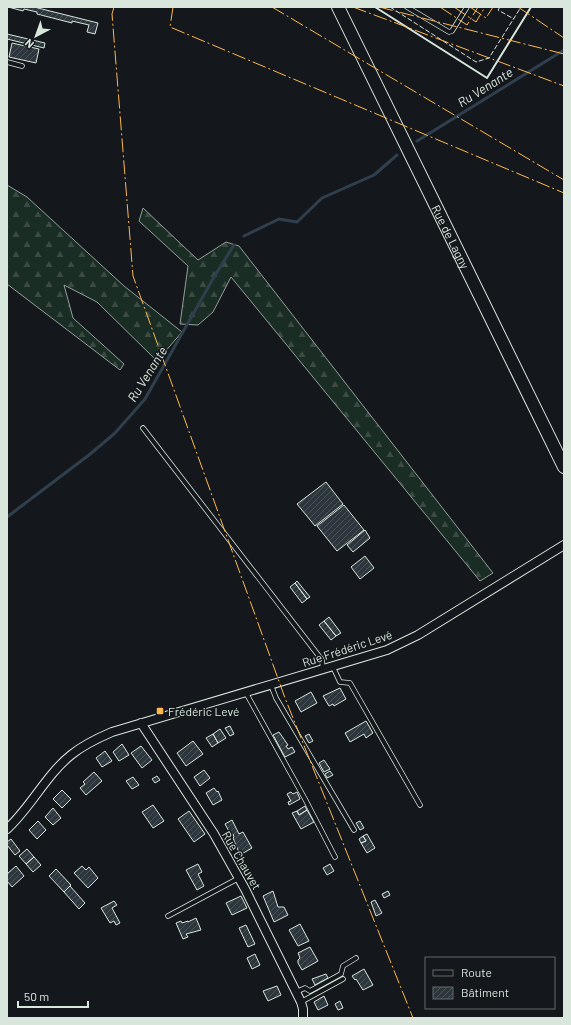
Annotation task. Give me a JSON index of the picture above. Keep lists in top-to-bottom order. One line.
{"streets":{"main road":["Rue de Lagny"],"street":["Rue Frédéric Levé","Rue Chauvet"]},"crossings":[["Rue Frédéric Levé","Rue Chauvet"]],"water":["Ru Venante"],"places":{"transit":["Frédéric Levé"]},"legend":["Route","Bâtiment"],"scale_bar":"50 m","north":"bottom left"}
